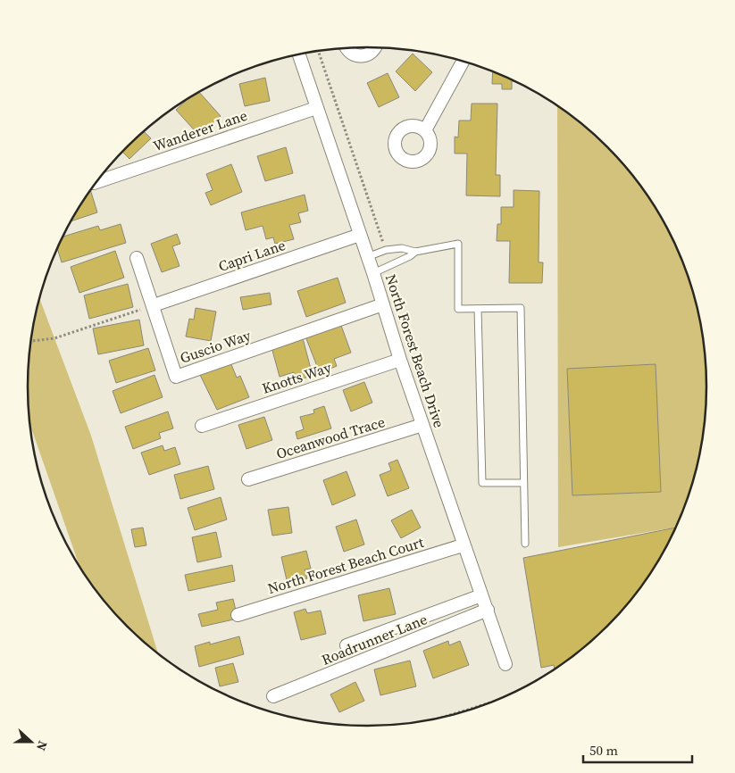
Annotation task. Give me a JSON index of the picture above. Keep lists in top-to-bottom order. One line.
{"streets":{"street":["Wanderer Lane","Capri Lane","Guscio Way","North Forest Beach Drive","Knotts Way","Oceanwood Trace","North Forest Beach Court","Roadrunner Lane"]},"crossings":[["Wanderer Lane","North Forest Beach Drive"],["Capri Lane","Guscio Way"],["Capri Lane","North Forest Beach Drive"],["Guscio Way","North Forest Beach Drive"],["North Forest Beach Drive","Knotts Way"],["North Forest Beach Drive","Oceanwood Trace"],["North Forest Beach Drive","North Forest Beach Court"],["North Forest Beach Drive","Roadrunner Lane"]],"scale_bar":"50 m","north":"right"}
